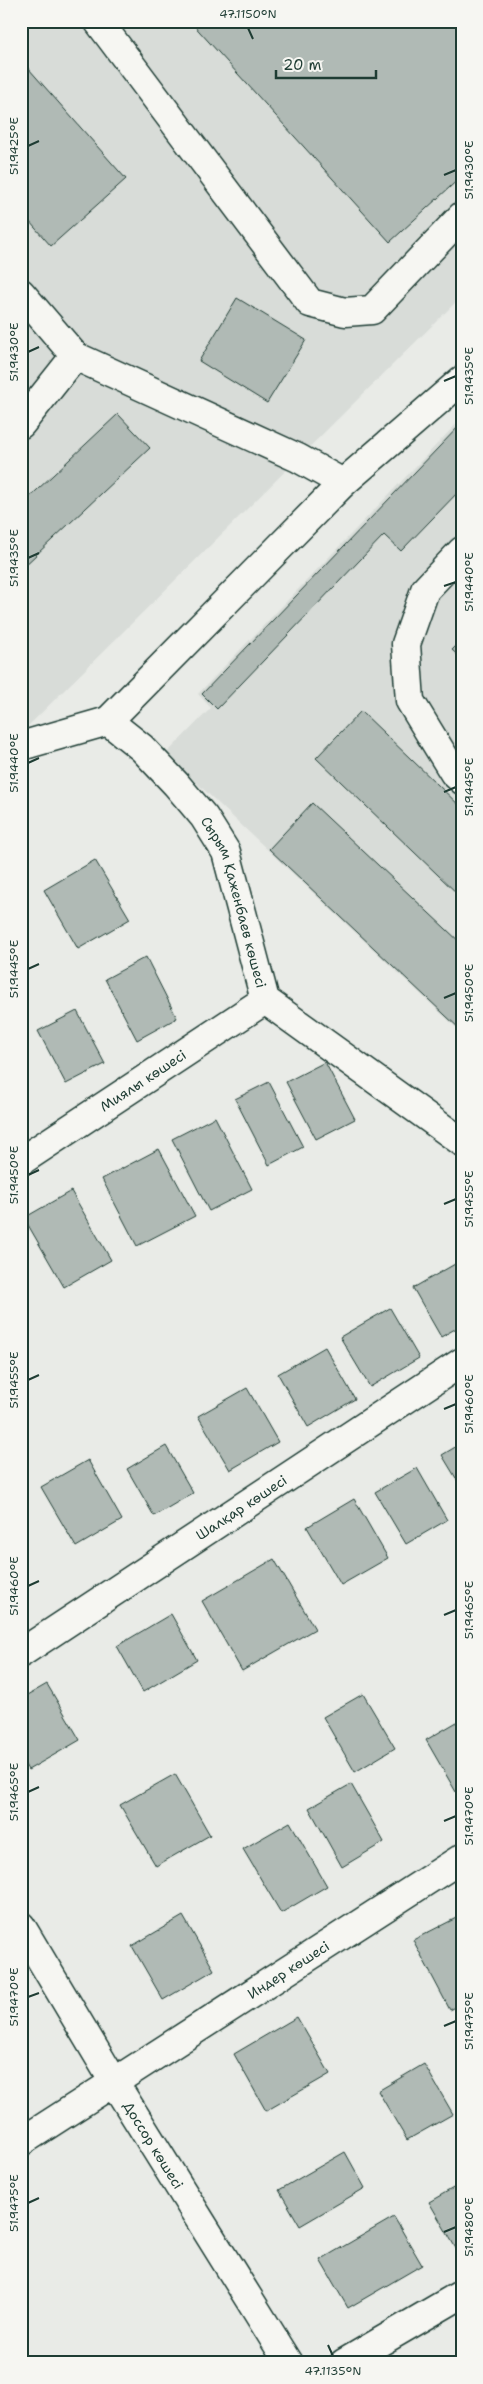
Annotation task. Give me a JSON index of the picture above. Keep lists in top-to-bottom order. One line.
{"streets":{"street":["Сырым Қаженбаев көшесі","Миялы көшесі","Шалқар көшесі","Индер көшесі","Доссор көшесі"]},"crossings":[["Сырым Қаженбаев көшесі","Миялы көшесі"],["Индер көшесі","Доссор көшесі"]],"scale_bar":"20 m","coordinates":["47.1150°N","51.9425°E","51.9430°E","51.9435°E","51.9440°E","51.9445°E","51.9450°E","51.9455°E","51.9460°E","51.9465°E","51.9470°E","51.9475°E","51.9480°E","47.1135°N"]}
